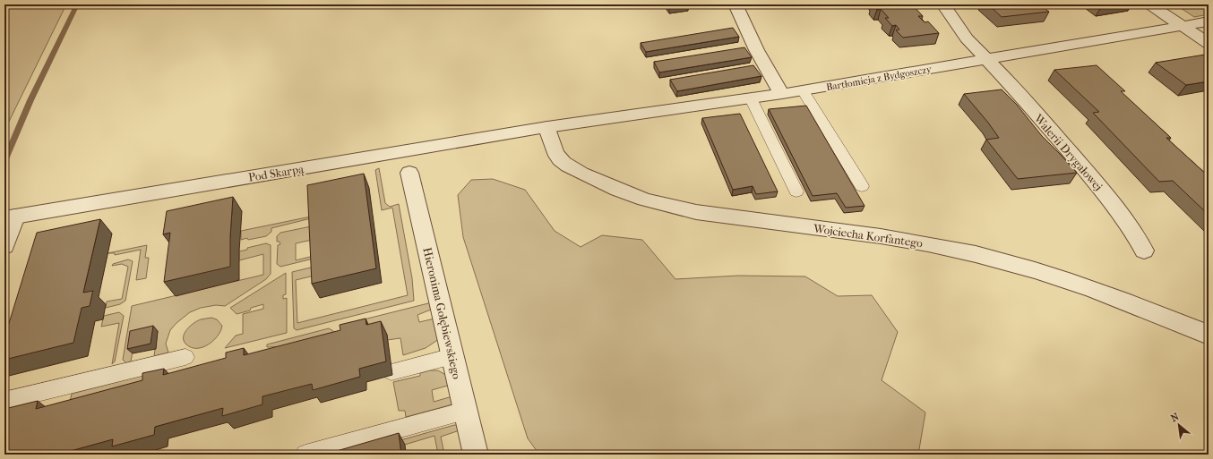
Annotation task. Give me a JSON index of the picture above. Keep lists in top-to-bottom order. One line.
{"streets":{"street":["Bartłomieja z Bydgoszczy","Walerii Drygałowej","Pod Skarpą","Wojciecha Korfantego","Hieronima Gołębiewskiego"]},"crossings":[["Bartłomieja z Bydgoszczy","Walerii Drygałowej"],["Bartłomieja z Bydgoszczy","Pod Skarpą"],["Bartłomieja z Bydgoszczy","Wojciecha Korfantego"],["Pod Skarpą","Wojciecha Korfantego"]],"north":"top left"}
